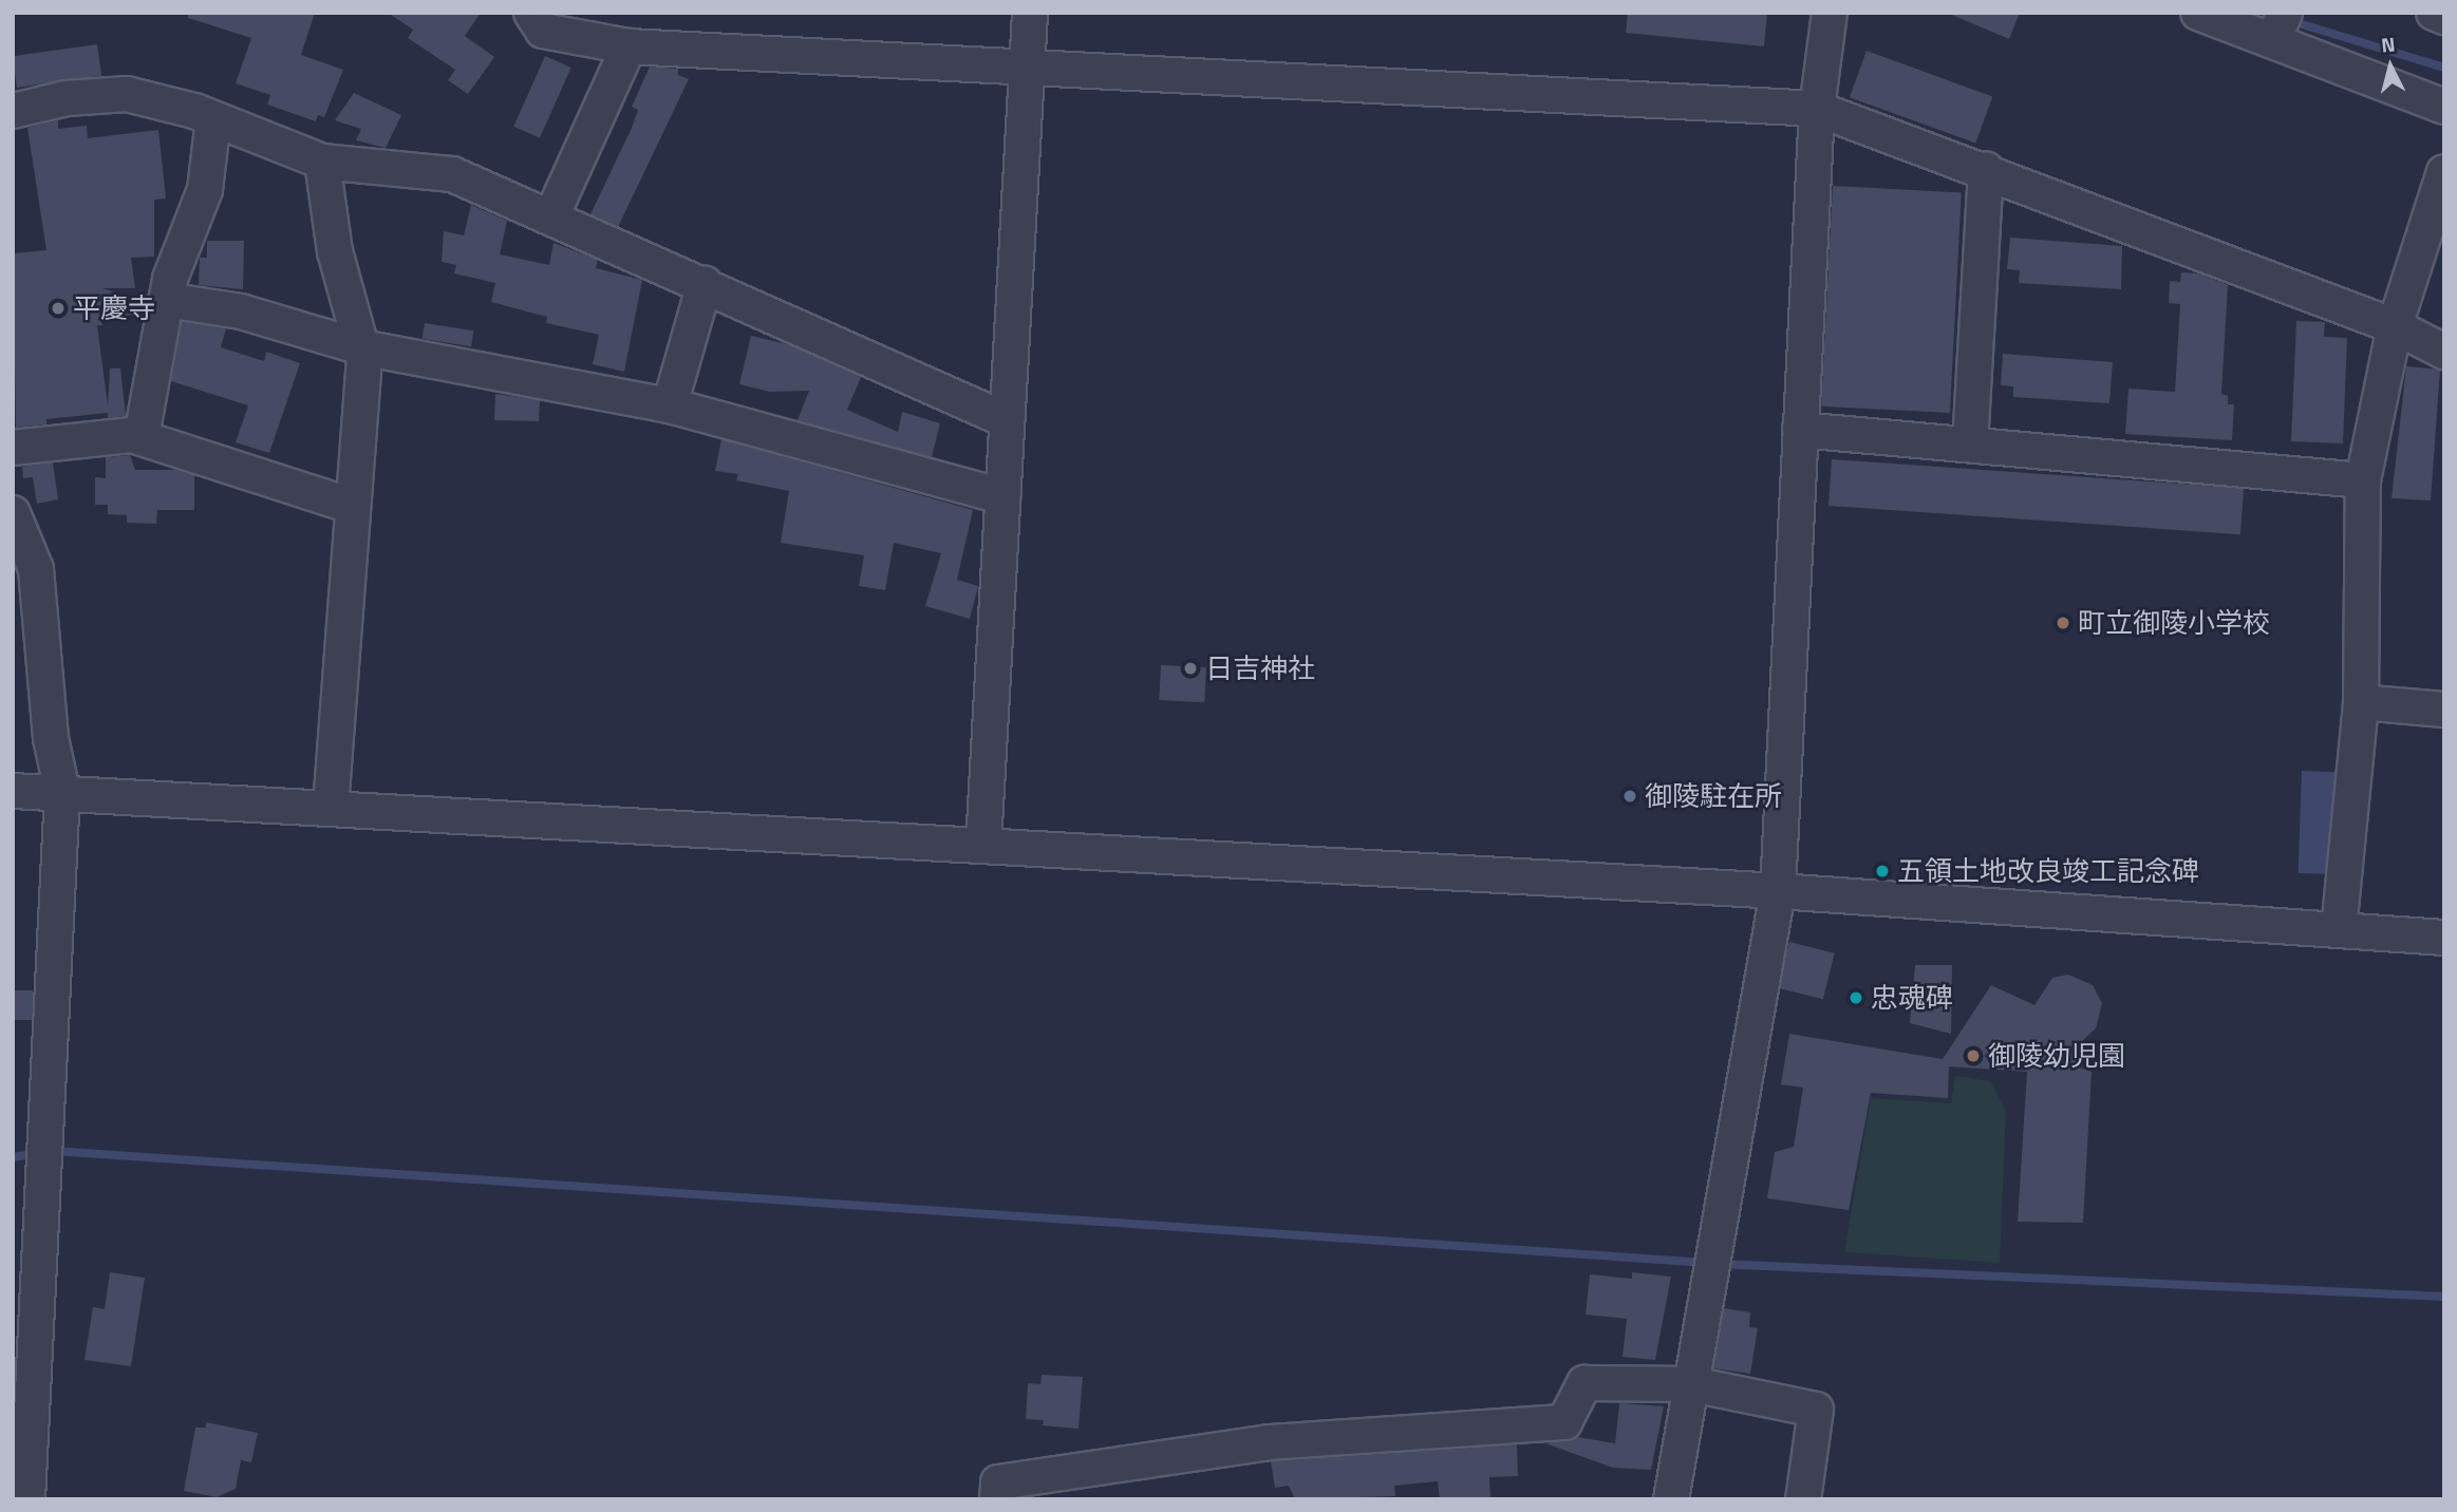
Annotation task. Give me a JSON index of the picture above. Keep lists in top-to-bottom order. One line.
{"places":["平慶寺","町立御陵小学校","日吉神社","御陵駐在所","五領土地改良竣工記念碑","忠魂碑","御陵幼児園"],"north":"top"}
